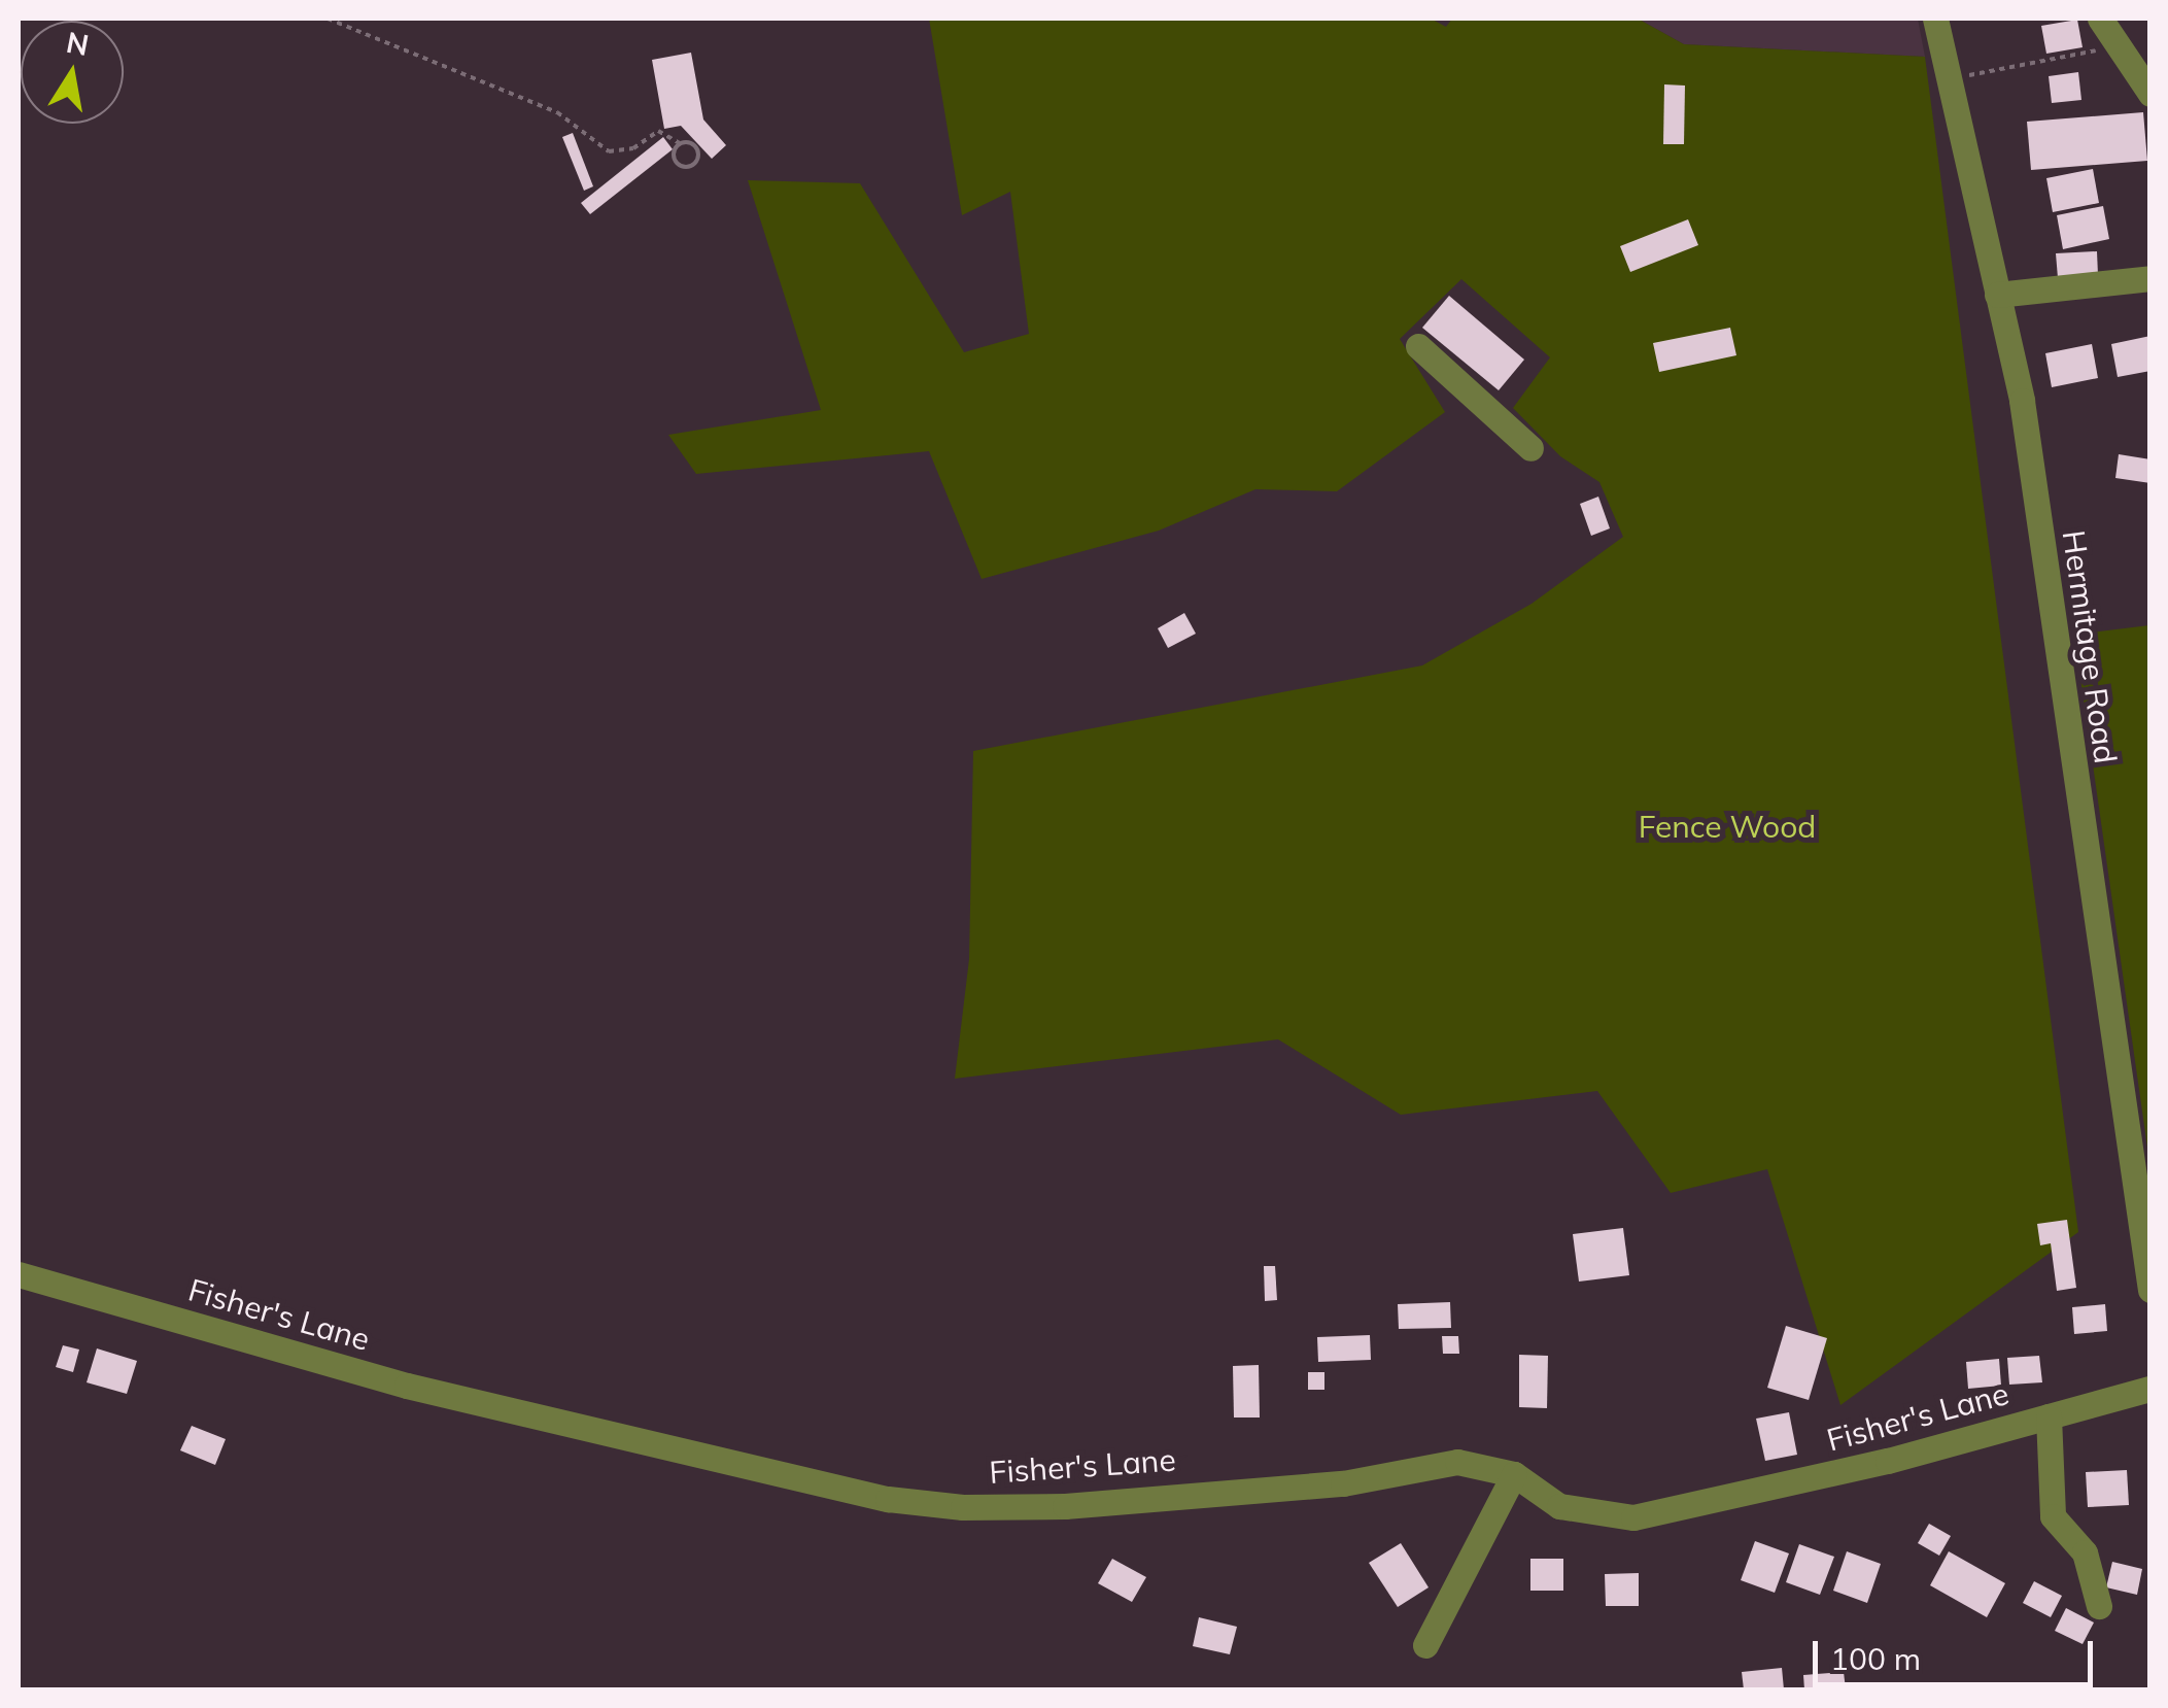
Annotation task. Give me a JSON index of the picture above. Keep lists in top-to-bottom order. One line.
{"streets":{"street":["Hermitage Road","Fisher's Lane"]},"parks":["Fence Wood"],"scale_bar":"100 m","north":"top"}
